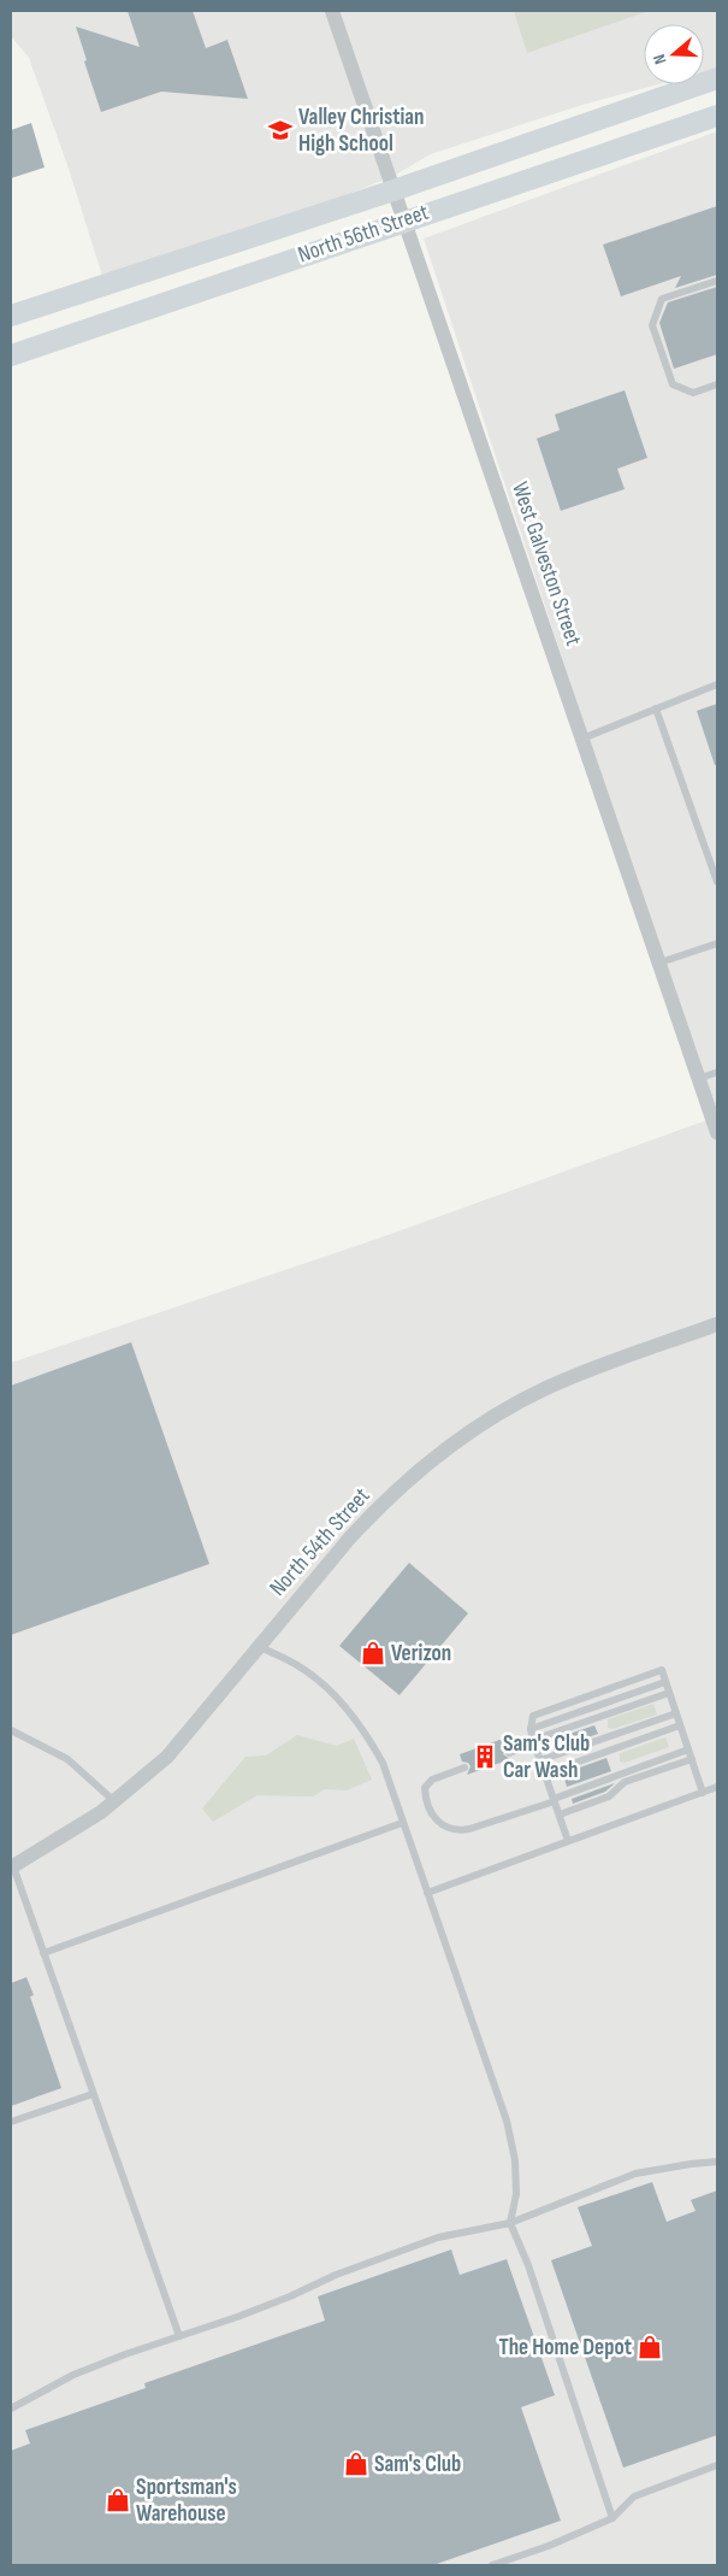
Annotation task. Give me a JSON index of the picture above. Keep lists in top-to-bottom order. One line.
{"streets":{"main road":["North 56th Street"],"street":["West Galveston Street","North 54th Street"]},"crossings":[["North 56th Street","West Galveston Street"]],"places":{"school or university":["Valley Christian High School"],"shop":["Verizon","The Home Depot","Sam's Club","Sportsman's Warehouse"],"building":["Sam's Club Car Wash"]},"north":"left"}
